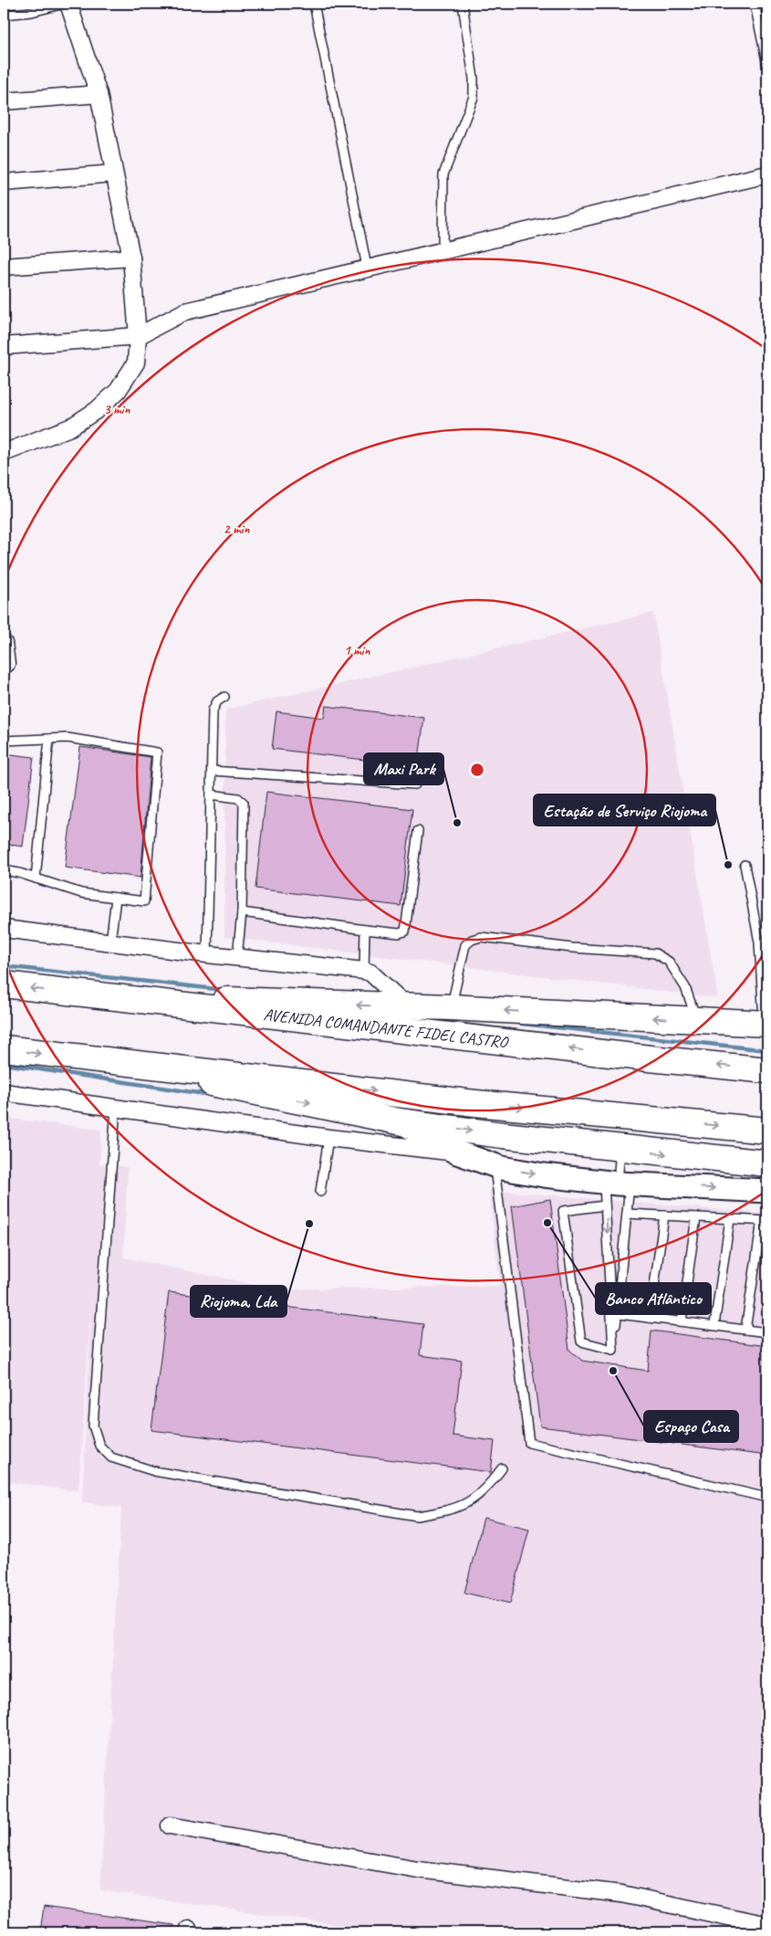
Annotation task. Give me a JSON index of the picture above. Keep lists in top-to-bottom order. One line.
{"streets":{"main road":["AVENIDA COMANDANTE FIDEL CASTRO"]},"places":["Maxi Park","Estação de Serviço Riojoma","Banco Atlântico","Riojoma, Lda","Espaço Casa"],"rings":["3 min","2 min","1 min"]}
